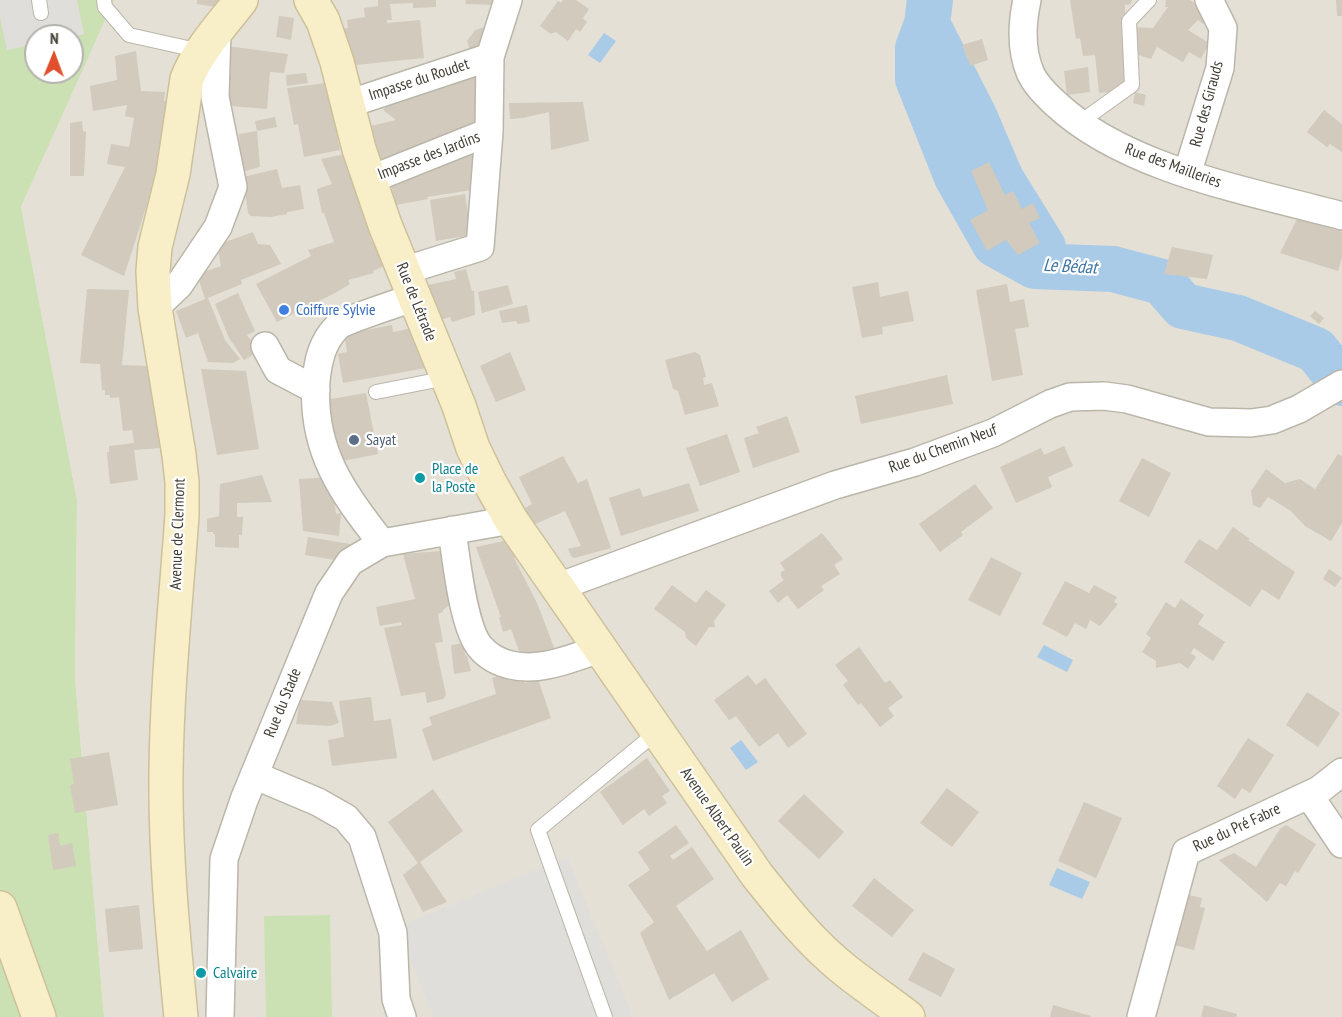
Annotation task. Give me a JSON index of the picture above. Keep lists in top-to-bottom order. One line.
{"streets":{"street":["Impasse du Roudet","Rue des Girauds","Impasse des Jardins","Rue des Mailleries","Rue de Létrade","Rue du Chemin Neuf","Avenue de Clermont","Rue du Stade","Avenue Albert Paulin","Rue du Pré Fabre"]},"crossings":[["Impasse du Roudet","Rue de Létrade"],["Rue des Girauds","Rue des Mailleries"],["Impasse des Jardins","Rue de Létrade"],["Rue de Létrade","Rue du Chemin Neuf"],["Rue de Létrade","Rue du Stade"],["Rue de Létrade","Avenue Albert Paulin"],["Rue du Chemin Neuf","Avenue Albert Paulin"]],"water":["Le Bédat"],"places":["Coiffure Sylvie","Sayat","Place de la Poste","Calvaire"],"north":"top"}
